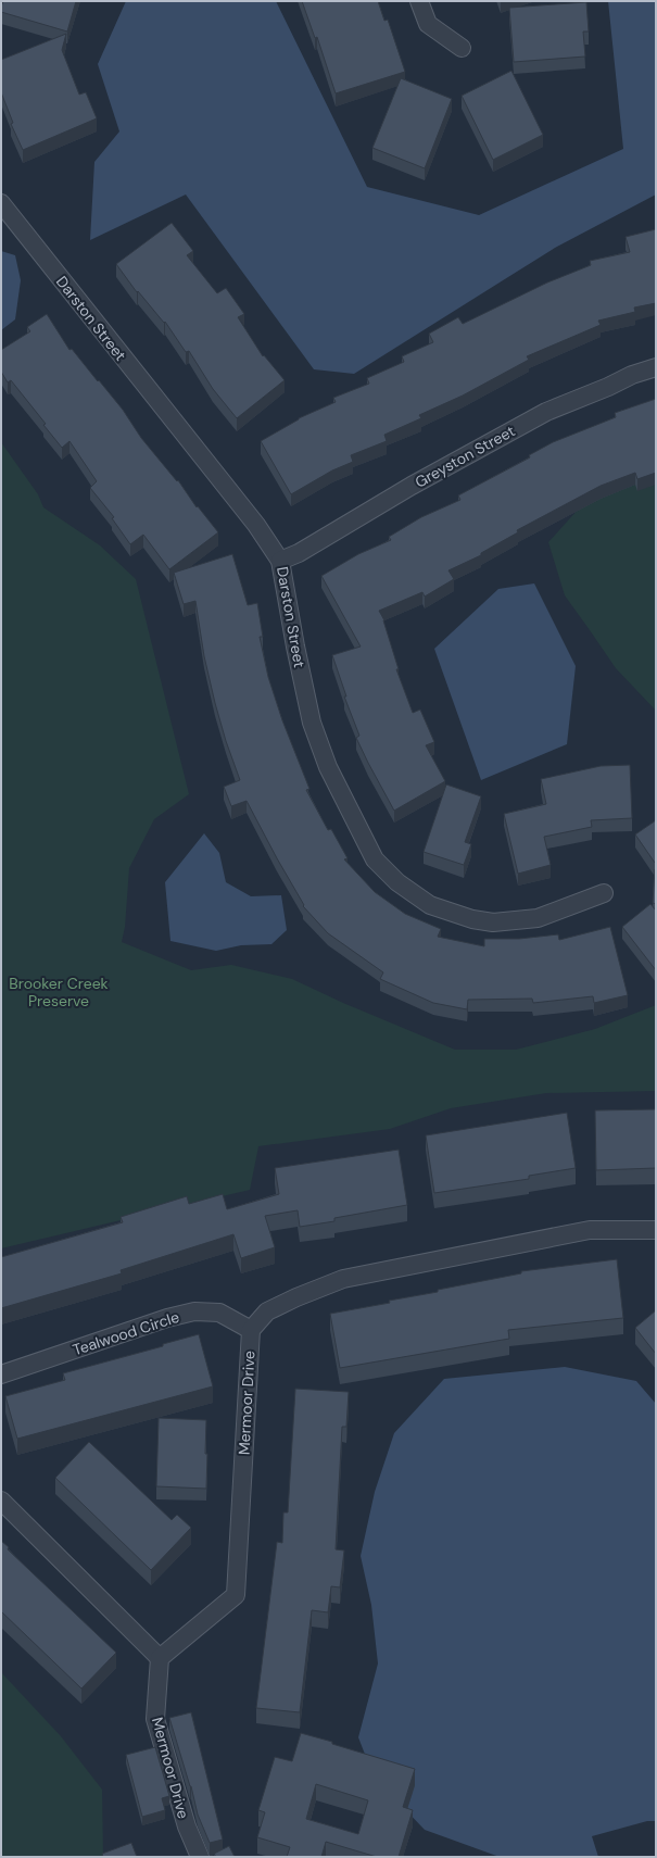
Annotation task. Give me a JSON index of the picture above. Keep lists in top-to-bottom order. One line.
{"streets":{"street":["Darston Street","Greyston Street","Tealwood Circle","Mermoor Drive"]},"crossings":[["Darston Street","Greyston Street"],["Tealwood Circle","Mermoor Drive"]],"parks":["Brooker Creek Preserve"]}
